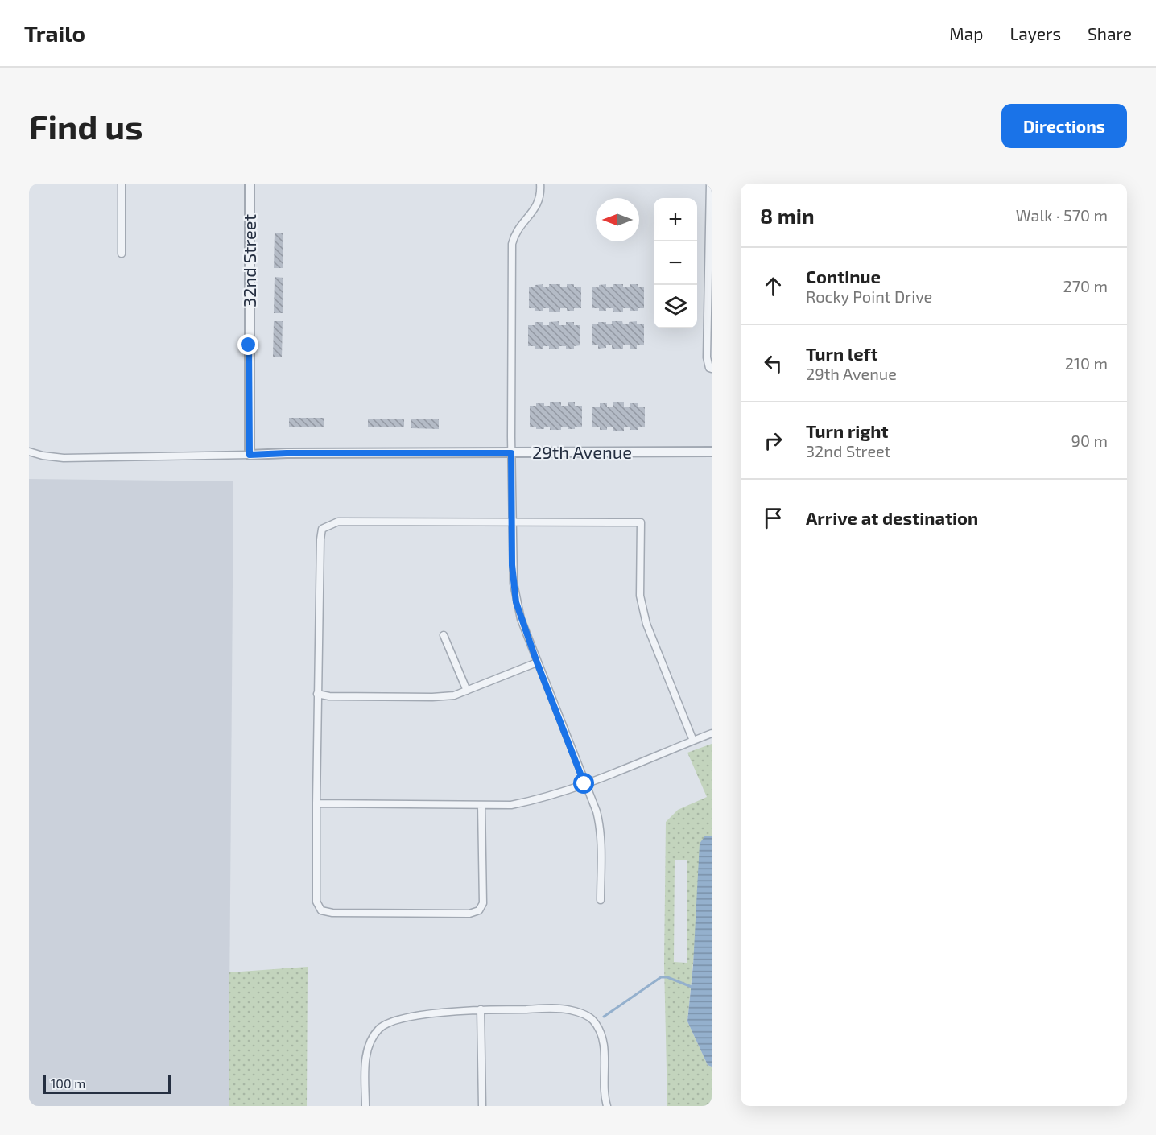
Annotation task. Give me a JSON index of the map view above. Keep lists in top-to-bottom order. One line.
{"streets":{"street":["32nd Street","29th Avenue"]},"crossings":[["32nd Street","29th Avenue"]],"scale_bar":"100 m","north":"left","page":{"header":"Trailo","nav":["Map","Layers","Share"],"buttons":"Directions","title":"Find us","heading":["8 min","Walk · 570 m"],"map_buttons":["+","−"],"list":[["Continue","Rocky Point Drive","270 m"],["Turn left","29th Avenue","210 m"],["Turn right","32nd Street","90 m"],"Arrive at destination"],"scale":"100 m"}}
